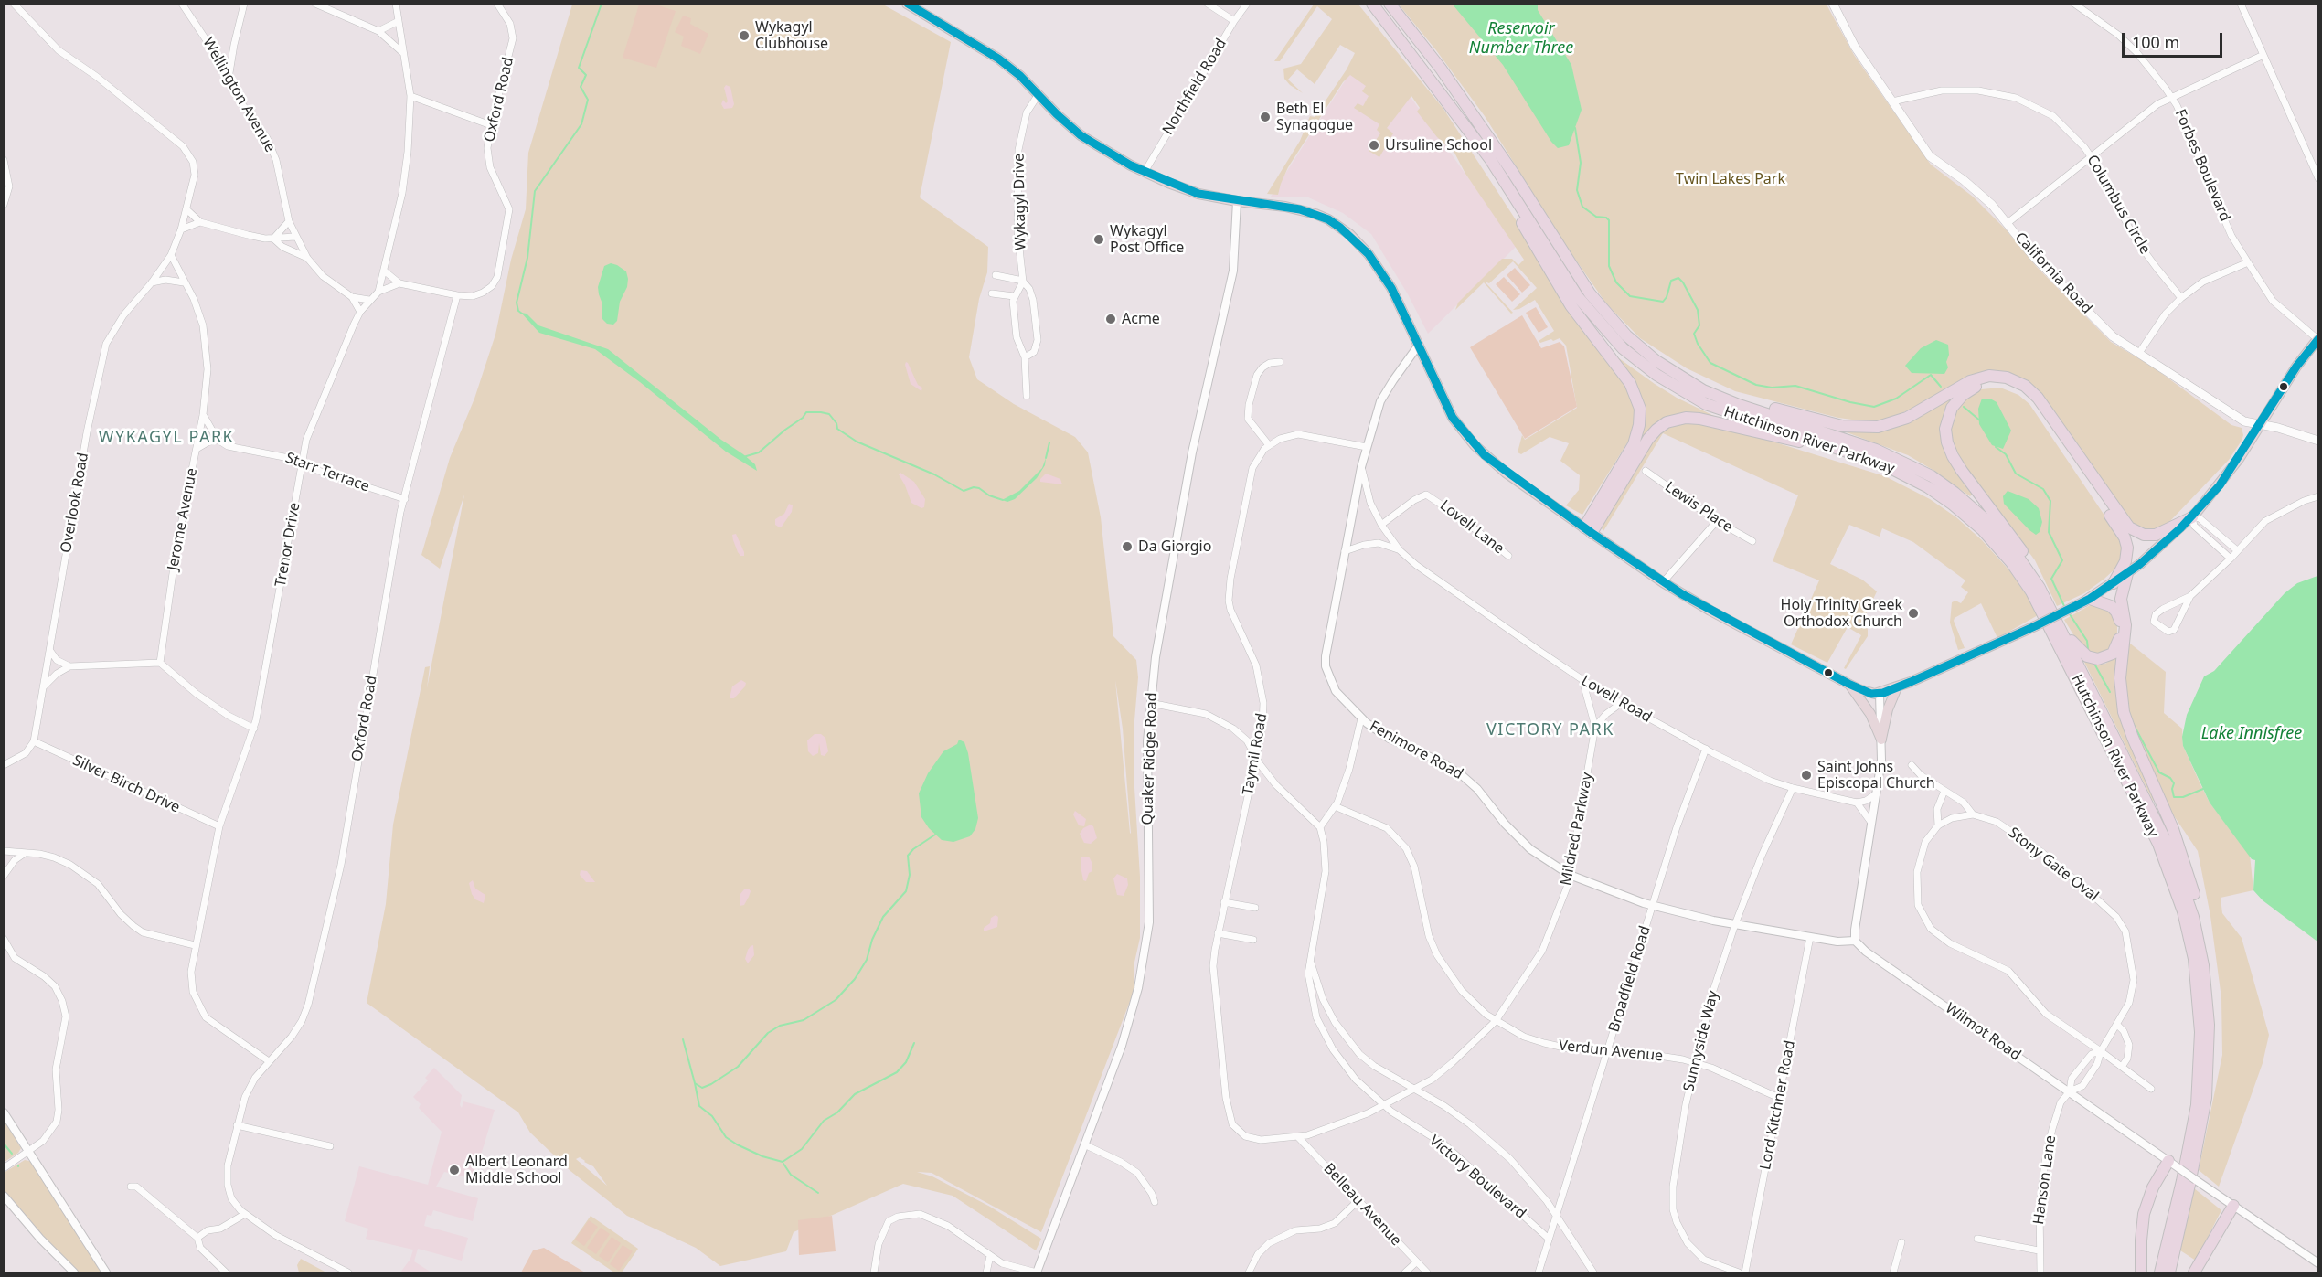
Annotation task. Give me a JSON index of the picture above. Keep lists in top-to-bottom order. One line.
{"streets":{"highway":["Hutchinson River Parkway"],"main road":["California Road"],"street":["Northfield Road","Wellington Avenue","Oxford Road","Forbes Boulevard","Wykagyl Drive","Columbus Circle","Starr Terrace","Overlook Road","Lewis Place","Jerome Avenue","Lovell Lane","Trenor Drive","Lovell Road","Fenimore Road","Taymil Road","Quaker Ridge Road","Silver Birch Drive","Mildred Parkway","Stony Gate Oval","Broadfield Road","Wilmot Road","Sunnyside Way","Verdun Avenue","Lord Kitchner Road","Victory Boulevard","Hanson Lane","Belleau Avenue"]},"crossings":[["Wellington Avenue","Trenor Drive"],["Oxford Road","Starr Terrace"],["Oxford Road","Trenor Drive"],["Columbus Circle","California Road"],["Starr Terrace","Trenor Drive"],["Overlook Road","Jerome Avenue"],["Overlook Road","Silver Birch Drive"],["Lovell Lane","Lovell Road"],["Trenor Drive","Silver Birch Drive"],["Lovell Road","Fenimore Road"],["Lovell Road","Mildred Parkway"],["Lovell Road","Broadfield Road"],["Lovell Road","Sunnyside Way"],["Fenimore Road","Mildred Parkway"],["Fenimore Road","Broadfield Road"],["Fenimore Road","Wilmot Road"],["Fenimore Road","Sunnyside Way"],["Fenimore Road","Lord Kitchner Road"],["Taymil Road","Mildred Parkway"],["Mildred Parkway","Verdun Avenue"],["Mildred Parkway","Victory Boulevard"],["Mildred Parkway","Belleau Avenue"],["Stony Gate Oval","Wilmot Road"],["Stony Gate Oval","Hanson Lane"],["Broadfield Road","Verdun Avenue"],["Broadfield Road","Victory Boulevard"],["Wilmot Road","Hanson Lane"],["Sunnyside Way","Verdun Avenue"],["Verdun Avenue","Lord Kitchner Road"]],"districts":["WYKAGYL PARK","VICTORY PARK"],"water":["Reservoir Number Three","Lake Innisfree"],"parks":["Twin Lakes Park"],"places":["Wykagyl Clubhouse","Beth El Synagogue","Ursuline School","Wykagyl Post Office","Acme","Da Giorgio","Holy Trinity Greek Orthodox Church","Saint Johns Episcopal Church","Albert Leonard Middle School"],"scale_bar":"100 m"}
